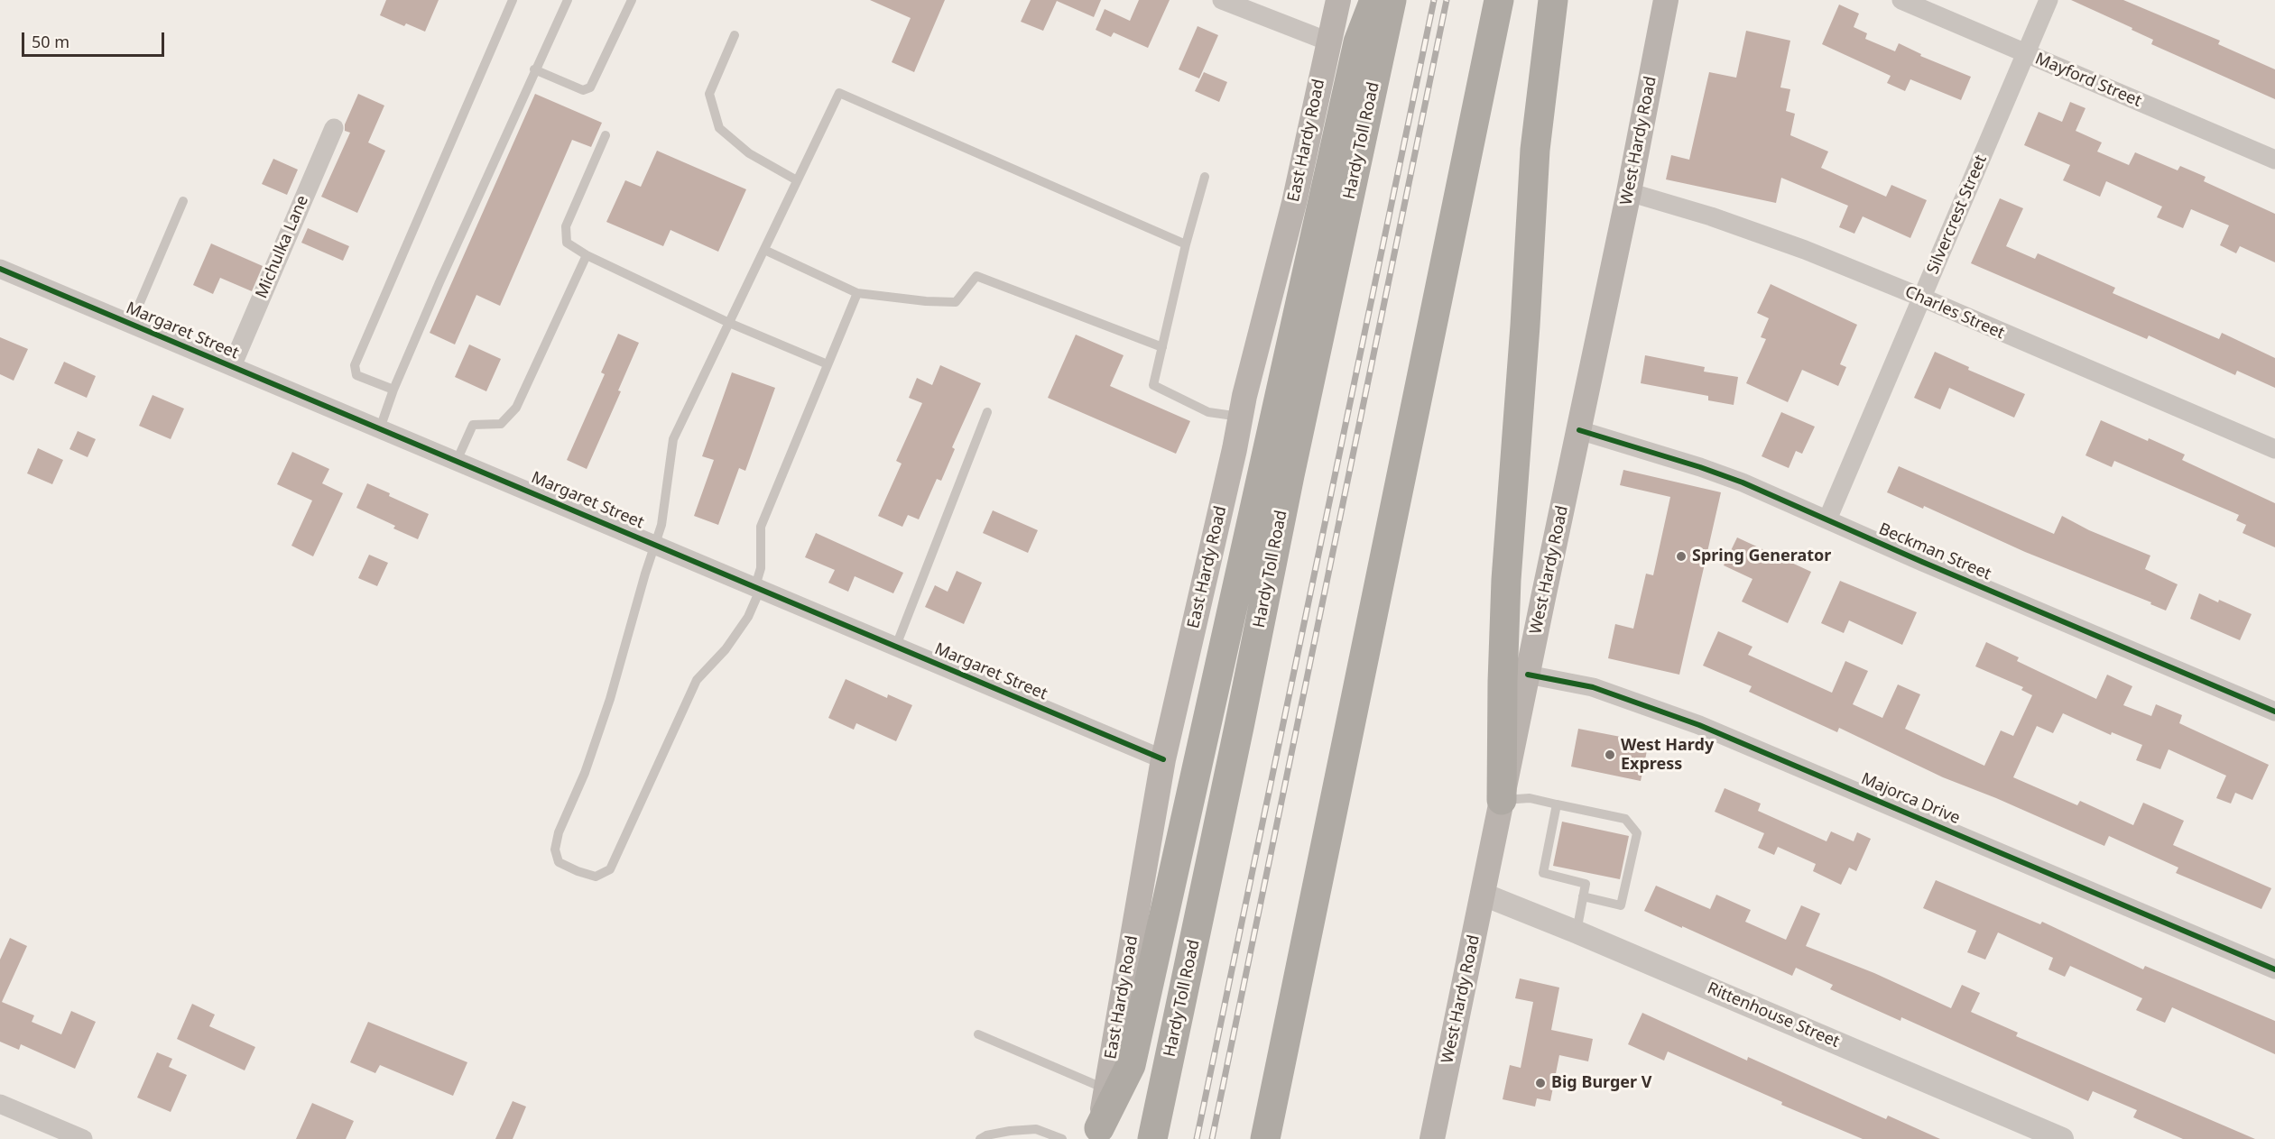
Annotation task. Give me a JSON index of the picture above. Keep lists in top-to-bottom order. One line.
{"streets":{"highway":["Hardy Toll Road"],"main road":["East Hardy Road","West Hardy Road"],"street":["Mayford Street","Silvercrest Street","Michulka Lane","Charles Street","Margaret Street","Beckman Street","Majorca Drive","Rittenhouse Street"]},"crossings":[["Mayford Street","Silvercrest Street"],["East Hardy Road","Margaret Street"],["West Hardy Road","Charles Street"],["West Hardy Road","Beckman Street"],["West Hardy Road","Majorca Drive"],["West Hardy Road","Rittenhouse Street"],["Silvercrest Street","Charles Street"],["Silvercrest Street","Beckman Street"],["Michulka Lane","Margaret Street"]],"places":["Spring Generator","West Hardy Express","Big Burger V"],"scale_bar":"50 m"}
